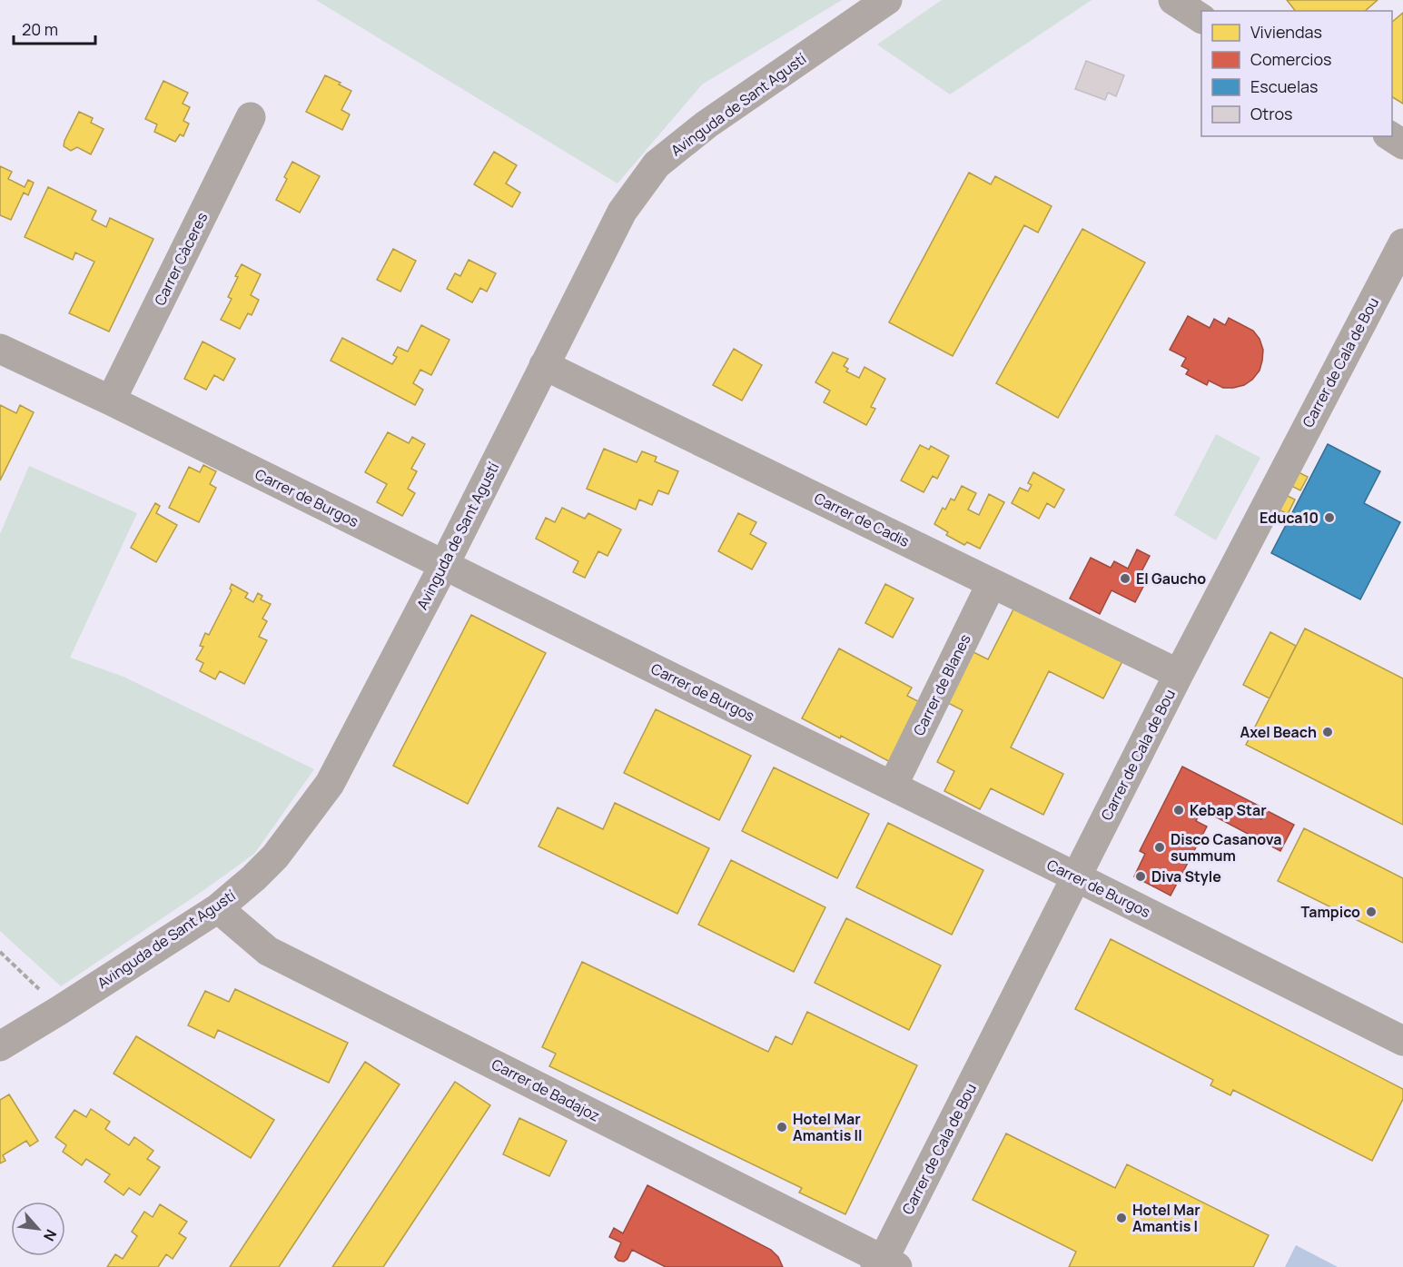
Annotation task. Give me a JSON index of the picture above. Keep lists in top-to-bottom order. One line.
{"streets":{"street":["Avinguda de Sant Agustí","Carrer Càceres","Carrer de Cala de Bou","Carrer de Burgos","Carrer de Cadis","Carrer de Blanes","Carrer de Badajoz"]},"crossings":[["Avinguda de Sant Agustí","Carrer de Burgos"],["Avinguda de Sant Agustí","Carrer de Cadis"],["Avinguda de Sant Agustí","Carrer de Badajoz"],["Carrer Càceres","Carrer de Burgos"],["Carrer de Cala de Bou","Carrer de Burgos"],["Carrer de Cala de Bou","Carrer de Cadis"],["Carrer de Cala de Bou","Carrer de Badajoz"],["Carrer de Burgos","Carrer de Blanes"],["Carrer de Cadis","Carrer de Blanes"]],"places":["Educa10","El Gaucho","Axel Beach","Kebap Star","Disco Casanova summum","Diva Style","Tampico","Hotel Mar Amantis II","Hotel Mar Amantis I"],"legend":["Viviendas","Comercios","Escuelas","Otros"],"scale_bar":"20 m","north":"bottom right"}
